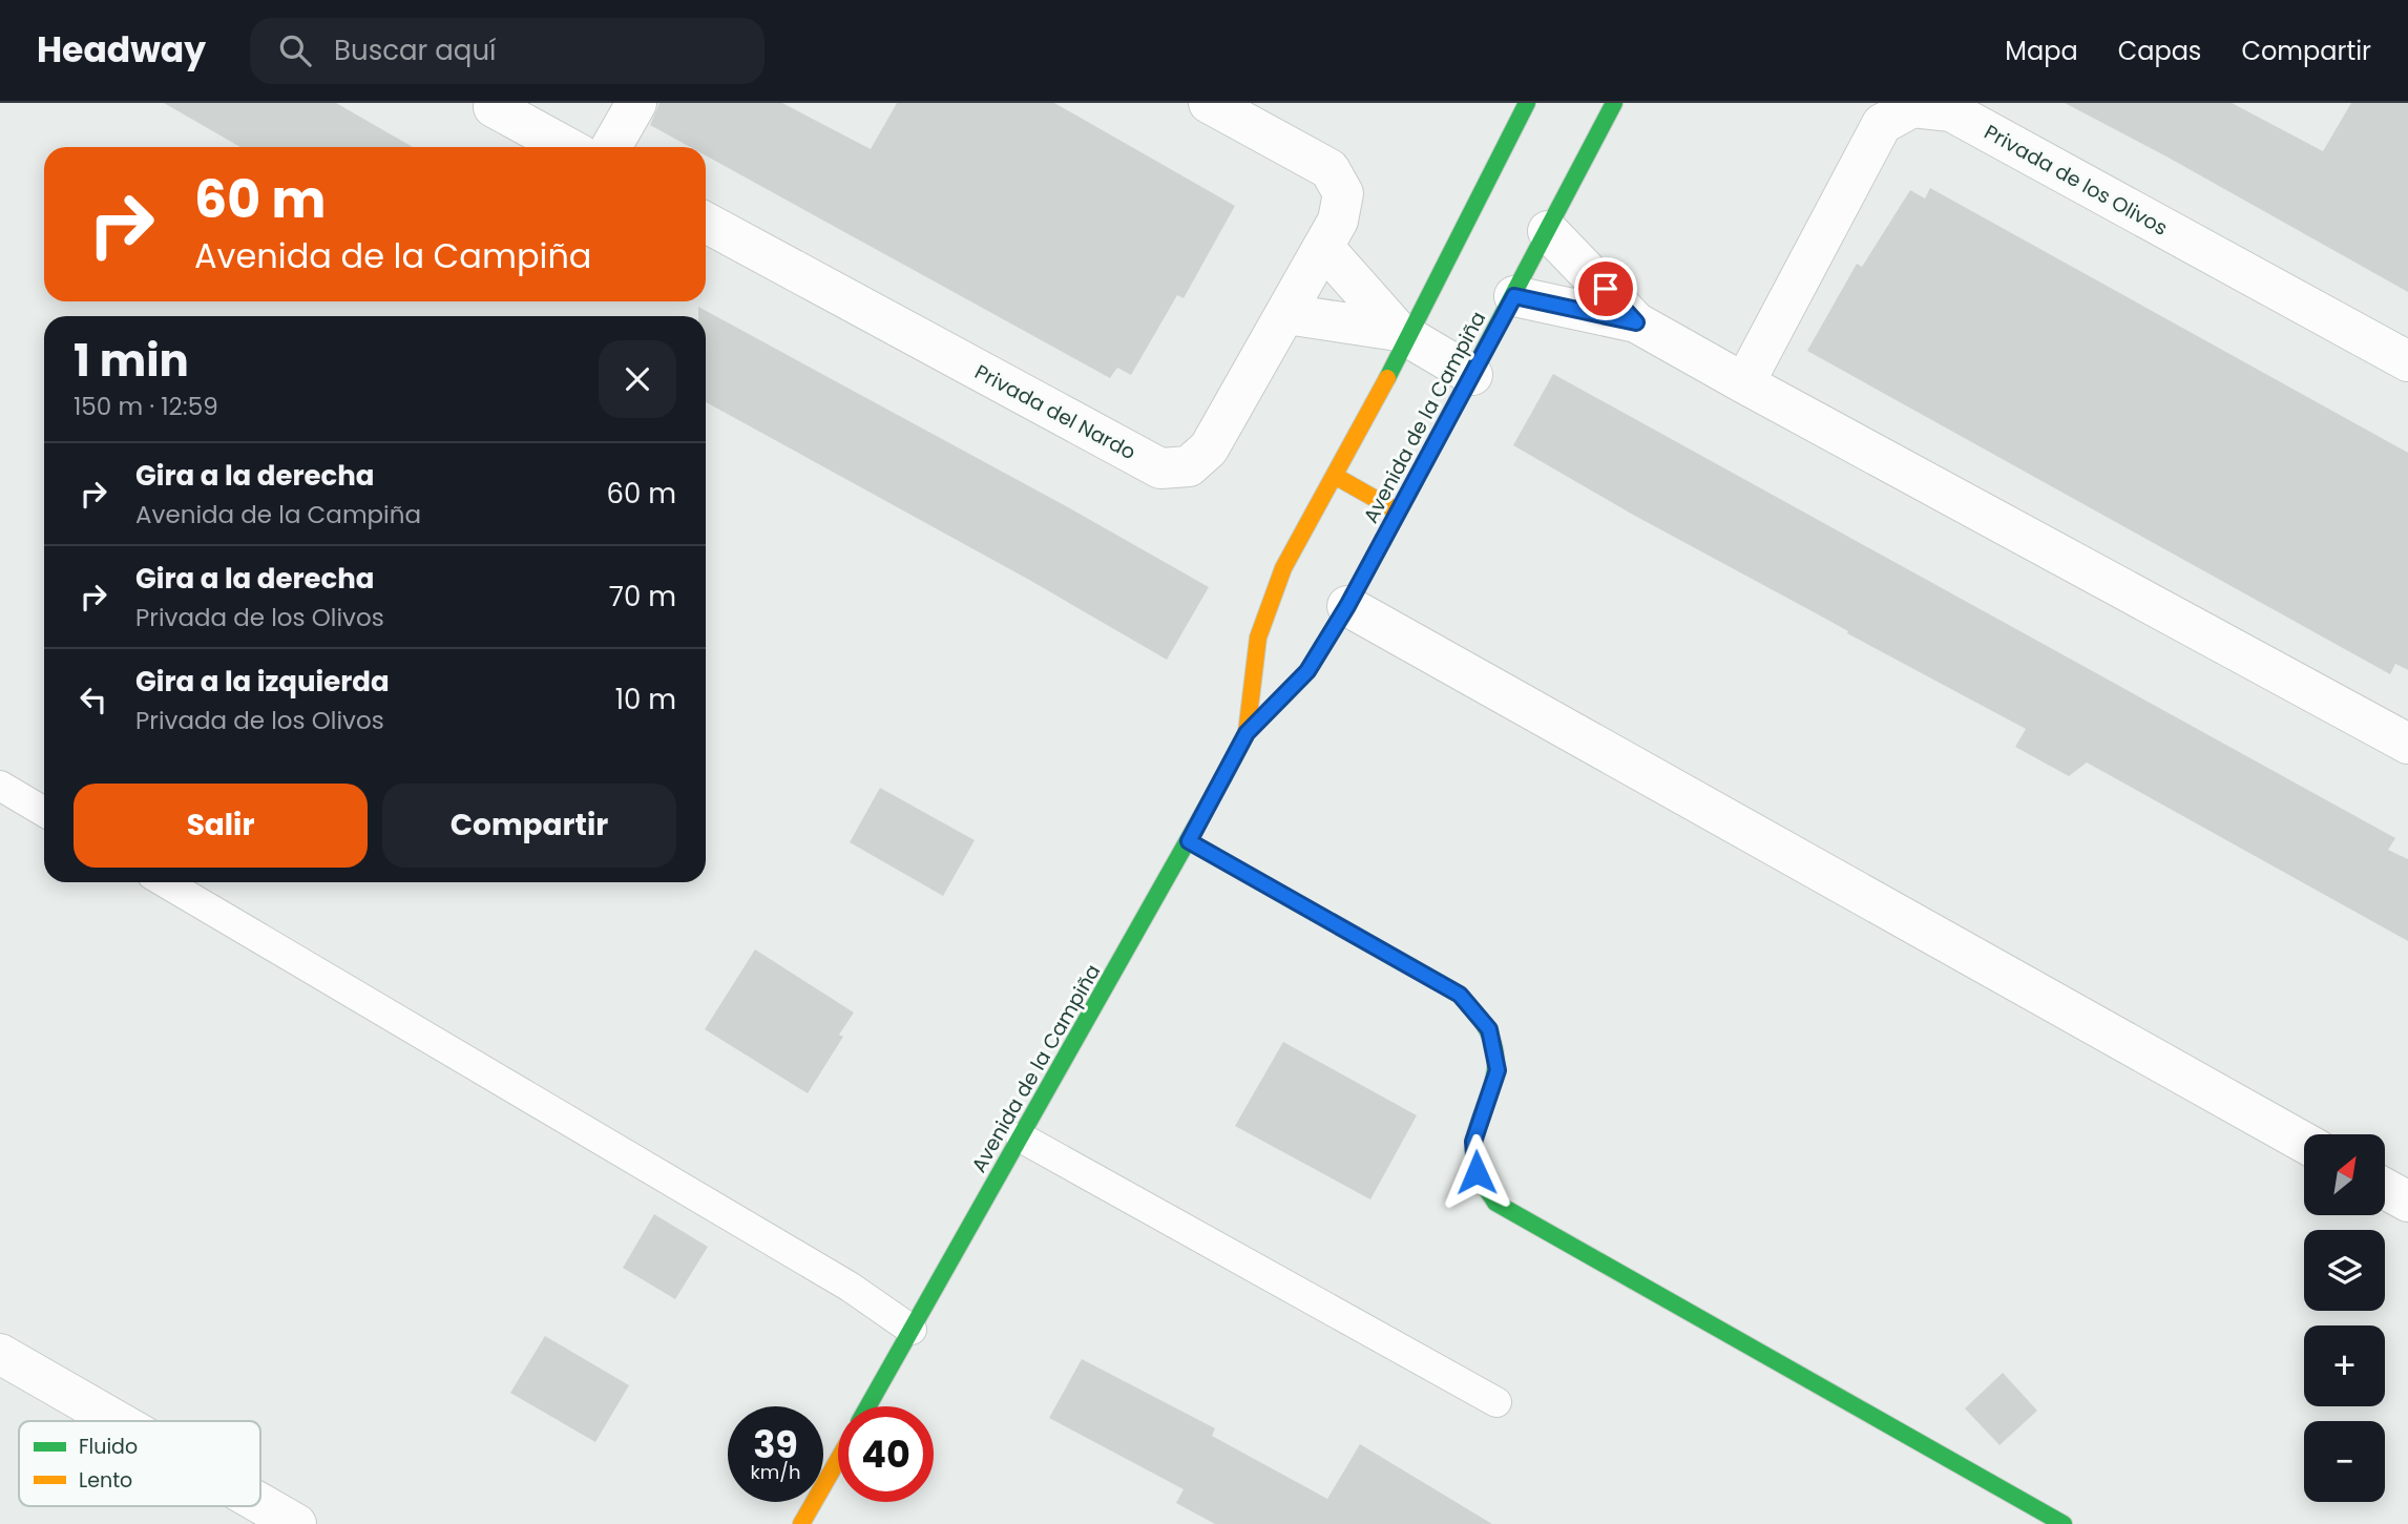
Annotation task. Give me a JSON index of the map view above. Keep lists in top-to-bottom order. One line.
{"streets":{"street":["Privada de los Olivos","Privada del Nardo","Avenida de la Campiña"]},"legend":["Fluido","Lento"],"north":"top right","page":{"header":"Headway","search":"Buscar aquí","nav":["Mapa","Capas","Compartir"],"turn":["60 m","Avenida de la Campiña"],"heading":["1 min","150 m · 12:59"],"list":[{"name":"Gira a la derecha","note":"Avenida de la Campiña","value":"60 m"},{"name":"Gira a la derecha","note":"Privada de los Olivos","value":"70 m"},{"name":"Gira a la izquierda","note":"Privada de los Olivos","value":"10 m"}],"buttons":["Salir","Compartir"],"map_buttons":["+","−"],"speed":"39 km/h","limit":"40"}}
